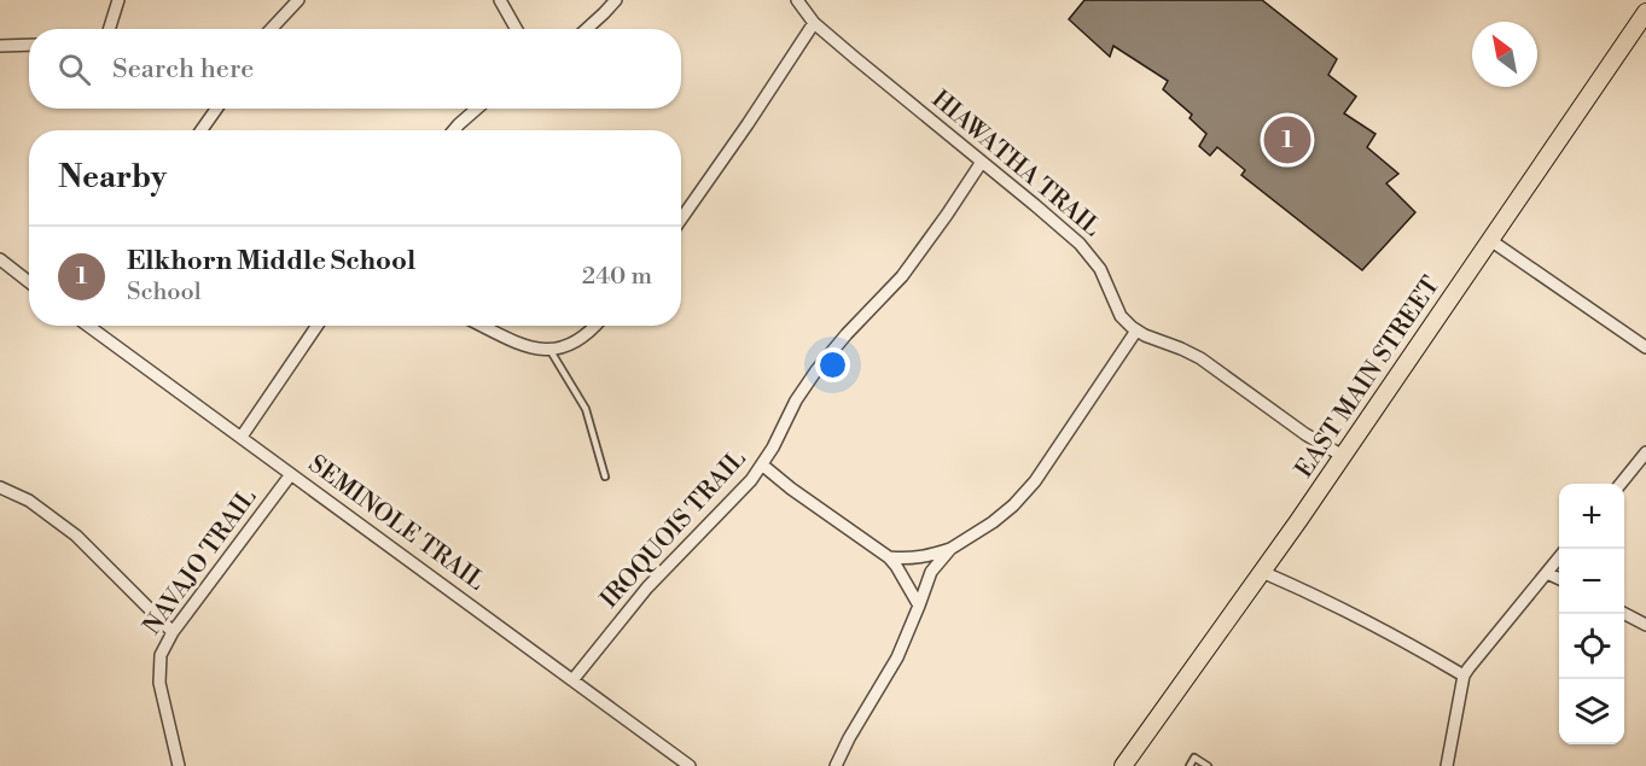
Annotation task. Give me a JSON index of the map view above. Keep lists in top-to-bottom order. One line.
{"streets":{"main road":["EAST MAIN STREET"],"street":["HIAWATHA TRAIL","SEMINOLE TRAIL","IROQUOIS TRAIL","NAVAJO TRAIL"]},"crossings":[["HIAWATHA TRAIL","IROQUOIS TRAIL"],["SEMINOLE TRAIL","IROQUOIS TRAIL"],["SEMINOLE TRAIL","NAVAJO TRAIL"]],"north":"top left","page":{"search":"Search here","pins":"1","heading":"Nearby","list":[{"mark":"1","name":"Elkhorn Middle School","note":"School","value":"240 m"}],"map_buttons":["+","−"]}}
